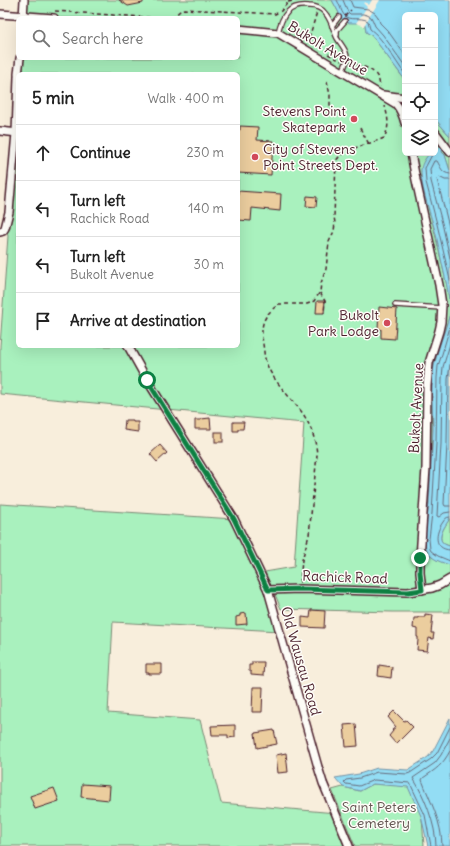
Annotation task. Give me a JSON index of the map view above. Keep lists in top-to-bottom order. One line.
{"streets":{"street":["Bukolt Avenue","Rachick Road","Old Wausau Road"]},"crossings":[["Bukolt Avenue","Rachick Road"],["Rachick Road","Old Wausau Road"]],"parks":["Saint Peters Cemetery"],"places":["Stevens Point Skatepark","City of Stevens Point Streets Dept.","Bukolt Park Lodge"],"page":{"map_buttons":["+","−"],"search":"Search here","heading":["5 min","Walk · 400 m"],"list":[["Continue","230 m"],["Turn left","Rachick Road","140 m"],["Turn left","Bukolt Avenue","30 m"],"Arrive at destination"]}}
